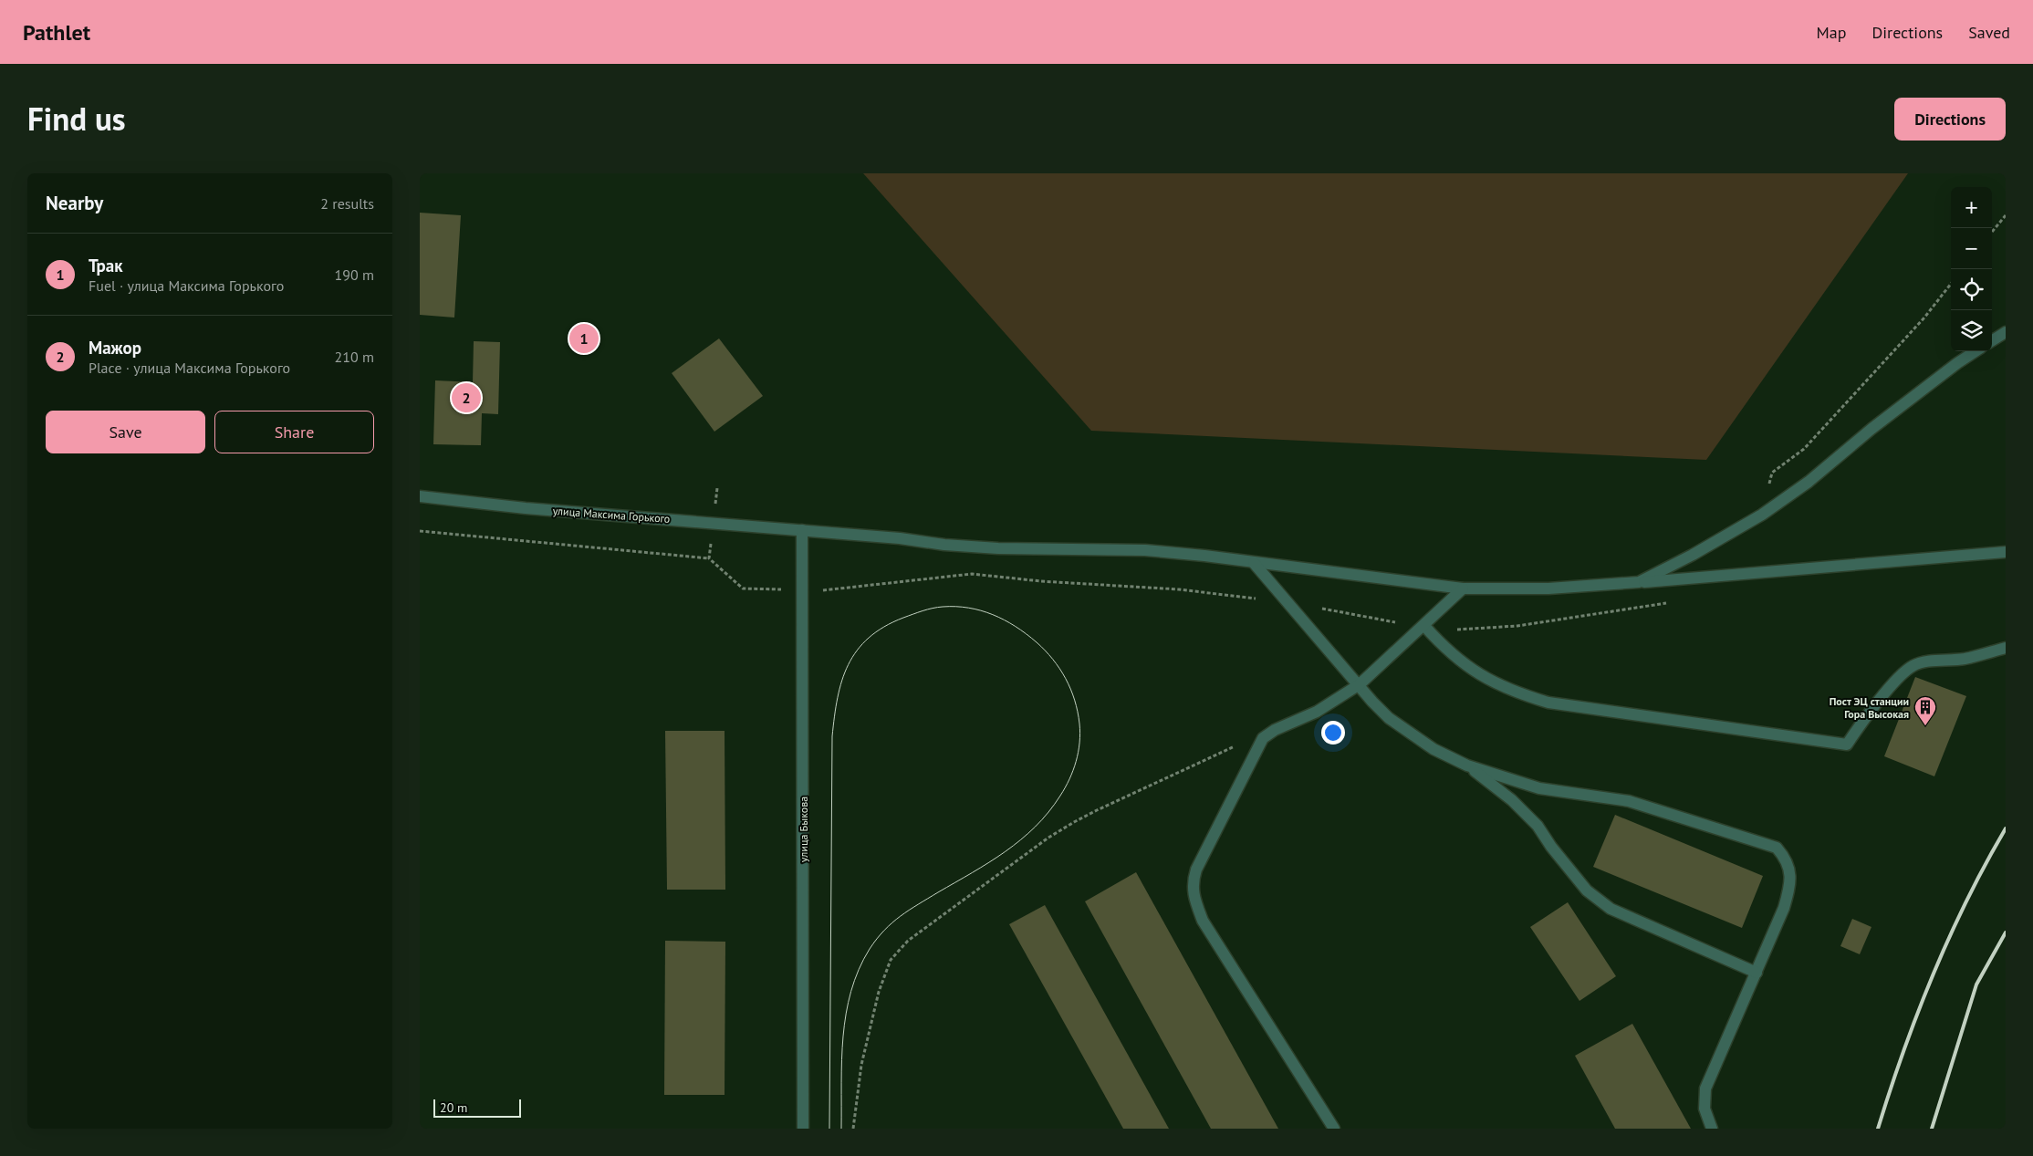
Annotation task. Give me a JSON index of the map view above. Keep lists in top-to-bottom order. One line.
{"streets":{"street":["улица Максима Горького","улица Быкова"]},"crossings":[["улица Максима Горького","улица Быкова"]],"places":{"building":["Пост ЭЦ станции Гора Высокая"]},"scale_bar":"20 m","page":{"header":"Pathlet","nav":["Map","Directions","Saved"],"title":"Find us","buttons":["Directions",["Save","Share"]],"heading":["Nearby","2 results"],"map_buttons":["+","−"],"list":[{"mark":"1","name":"Трак","note":"Fuel · улица Максима Горького","value":"190 m"},{"mark":"2","name":"Мажор","note":"Place · улица Максима Горького","value":"210 m"}],"pins":["1","2"],"scale":"20 m"}}
